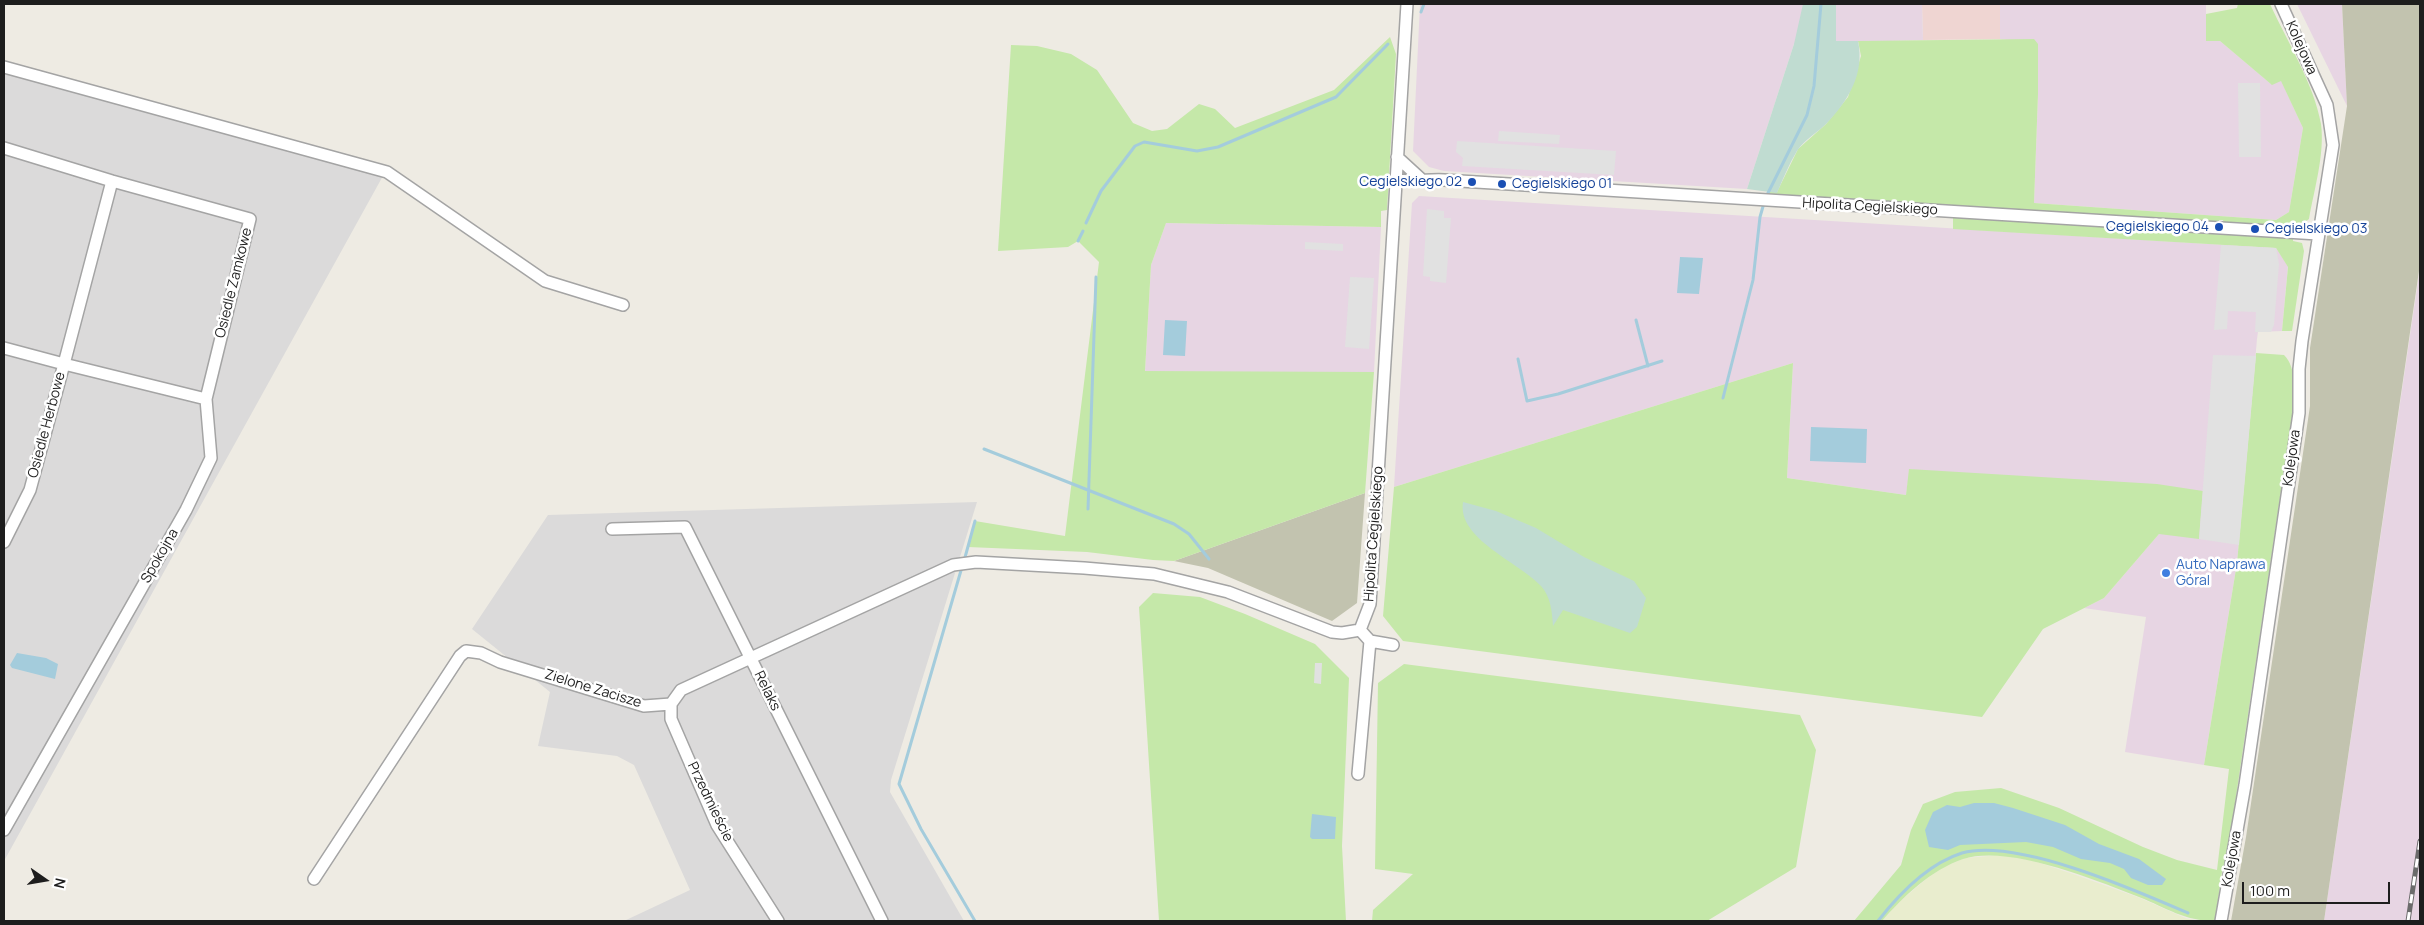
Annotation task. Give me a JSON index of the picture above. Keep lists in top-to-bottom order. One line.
{"streets":{"street":["Kolejowa","Hipolita Cegielskiego","Osiedle Zamkowe","Osiedle Herbowe","Spokojna","Zielone Zacisze","Relaks","Przedmieście"]},"crossings":[["Kolejowa","Hipolita Cegielskiego"],["Osiedle Zamkowe","Spokojna"],["Zielone Zacisze","Przedmieście"]],"places":["Cegielskiego 02","Cegielskiego 01","Cegielskiego 04","Cegielskiego 03","Auto Naprawa Góral"],"scale_bar":"100 m","north":"right"}
